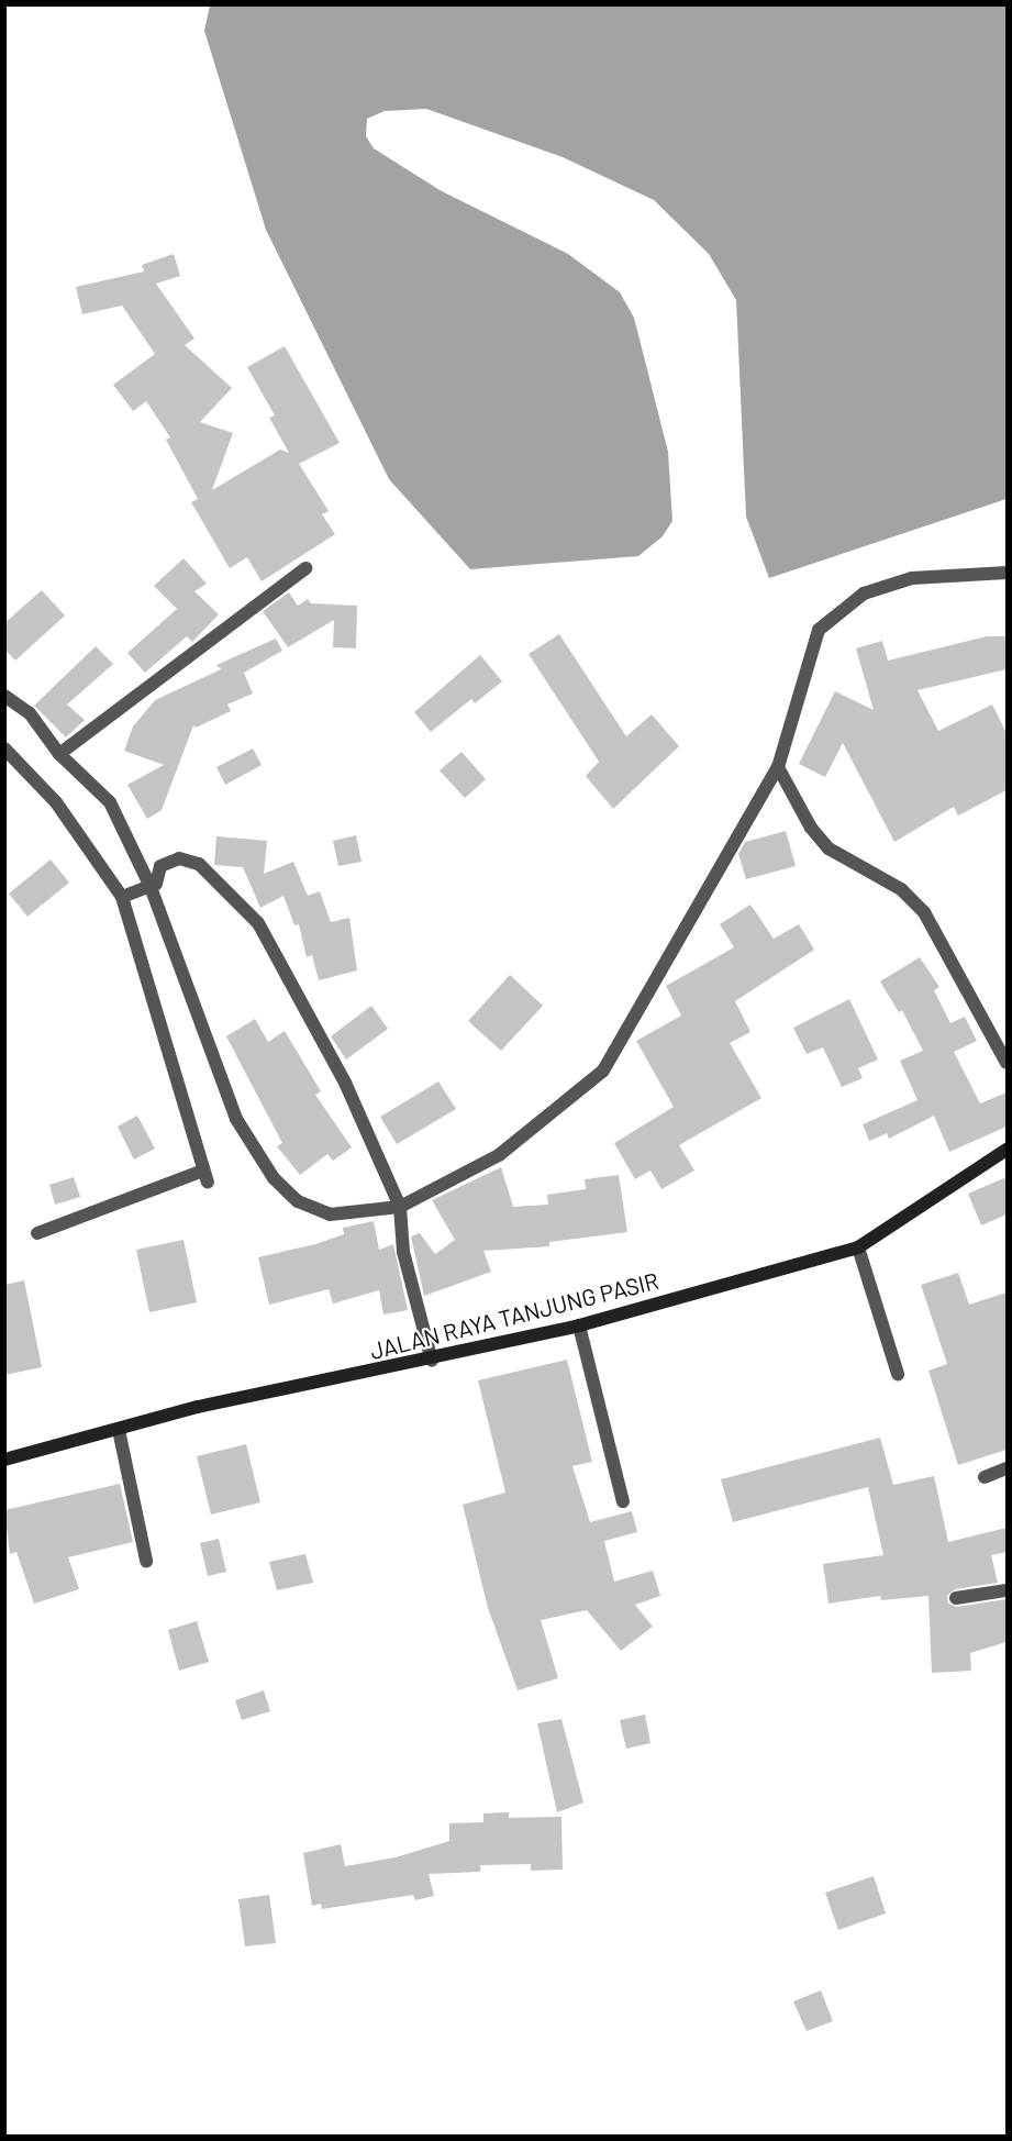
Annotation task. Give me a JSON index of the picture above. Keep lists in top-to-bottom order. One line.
{"streets":{"street":["JALAN RAYA TANJUNG PASIR"]}}
